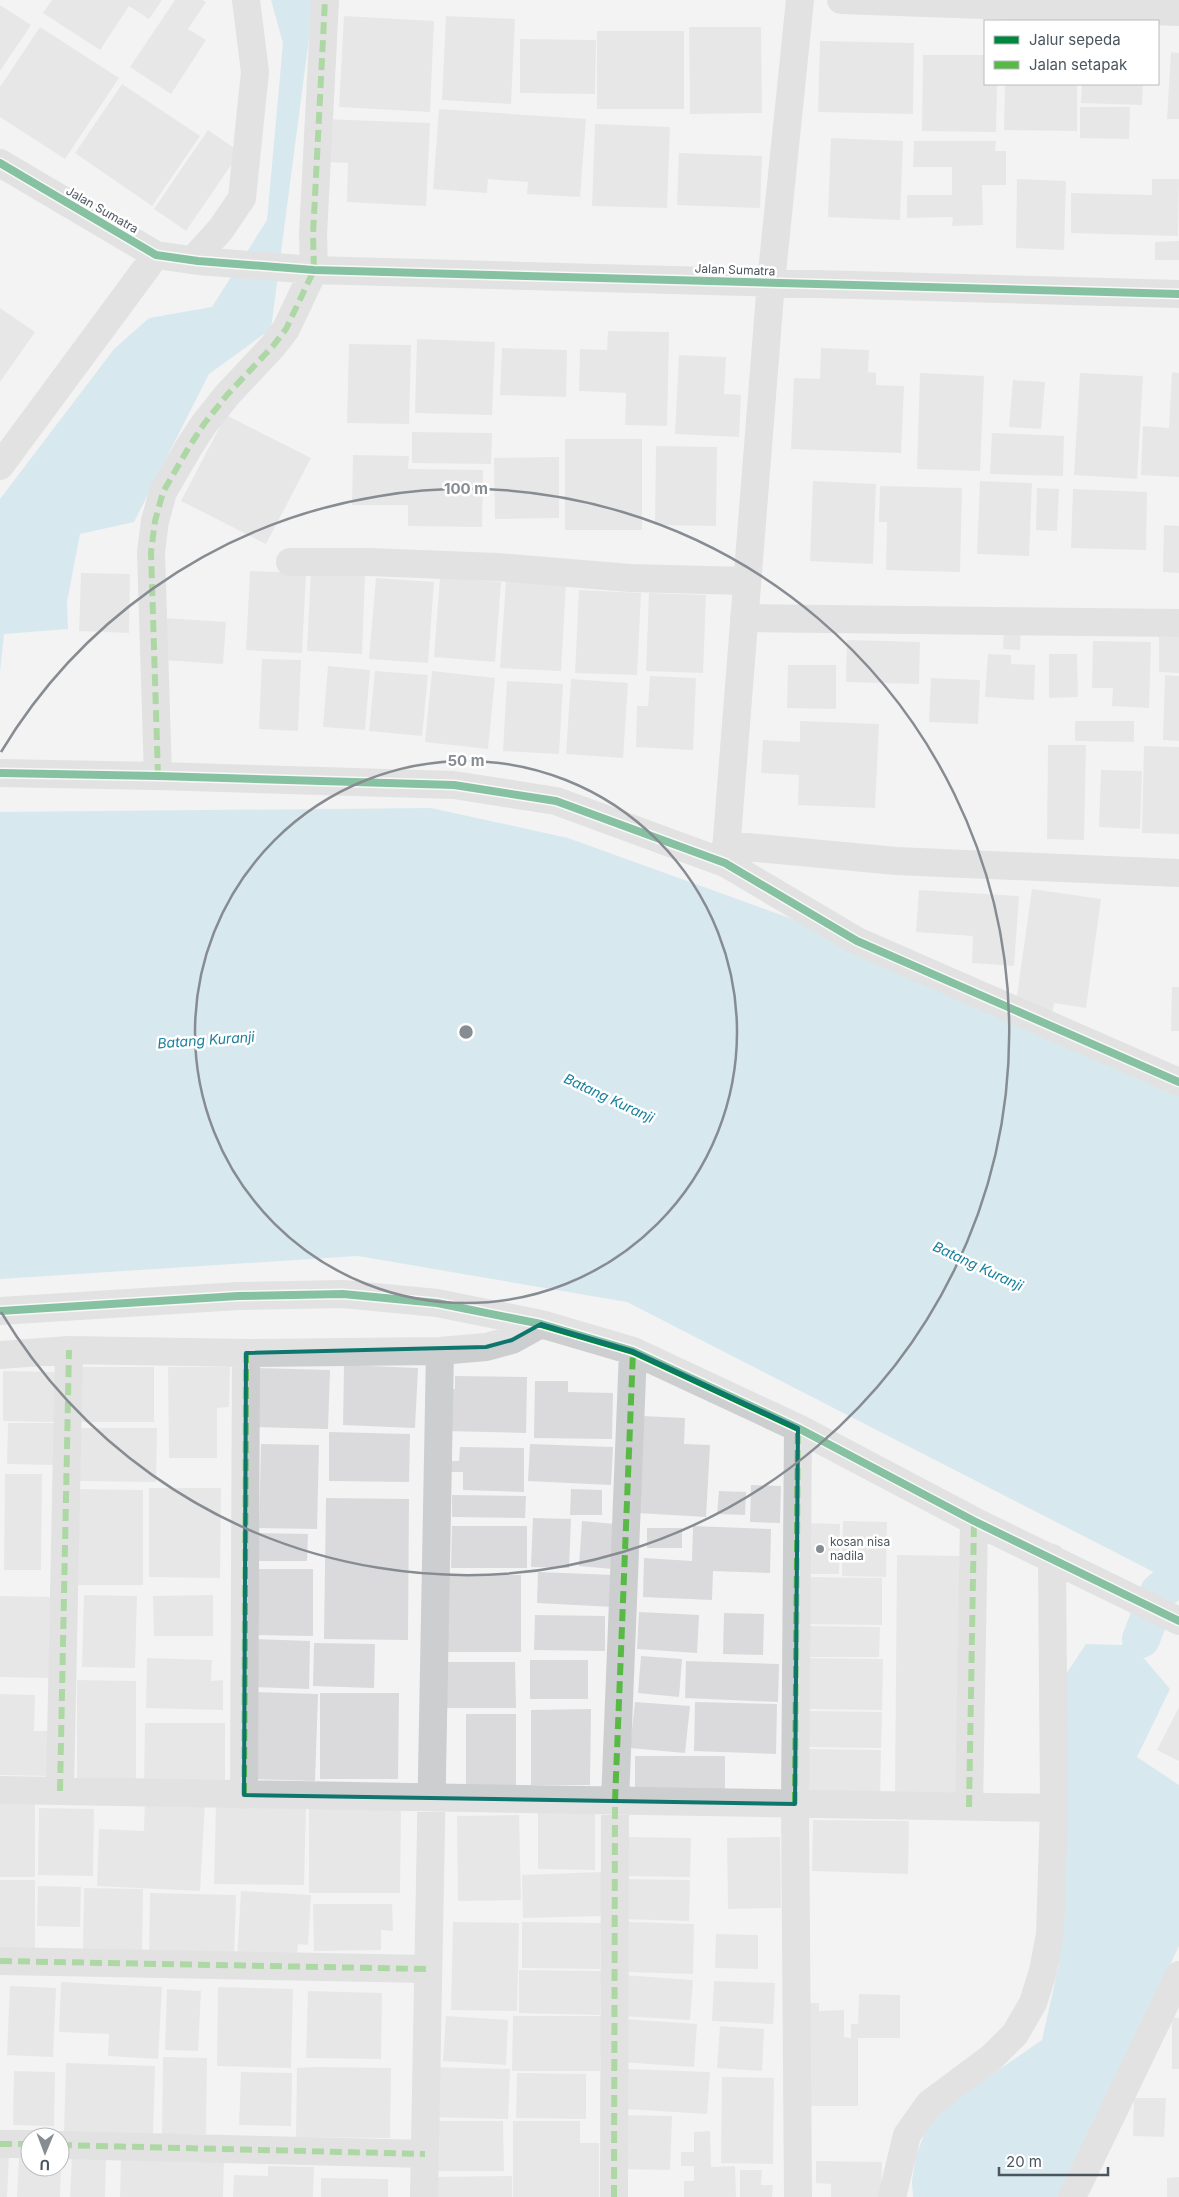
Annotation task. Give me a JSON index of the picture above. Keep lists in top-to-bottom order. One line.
{"streets":{"street":["Jalan Sumatra"]},"water":["Batang Kuranji"],"places":["kosan nisa nadila"],"legend":["Jalur sepeda","Jalan setapak"],"scale_bar":"20 m","north":"bottom","rings":["100 m","50 m"]}
